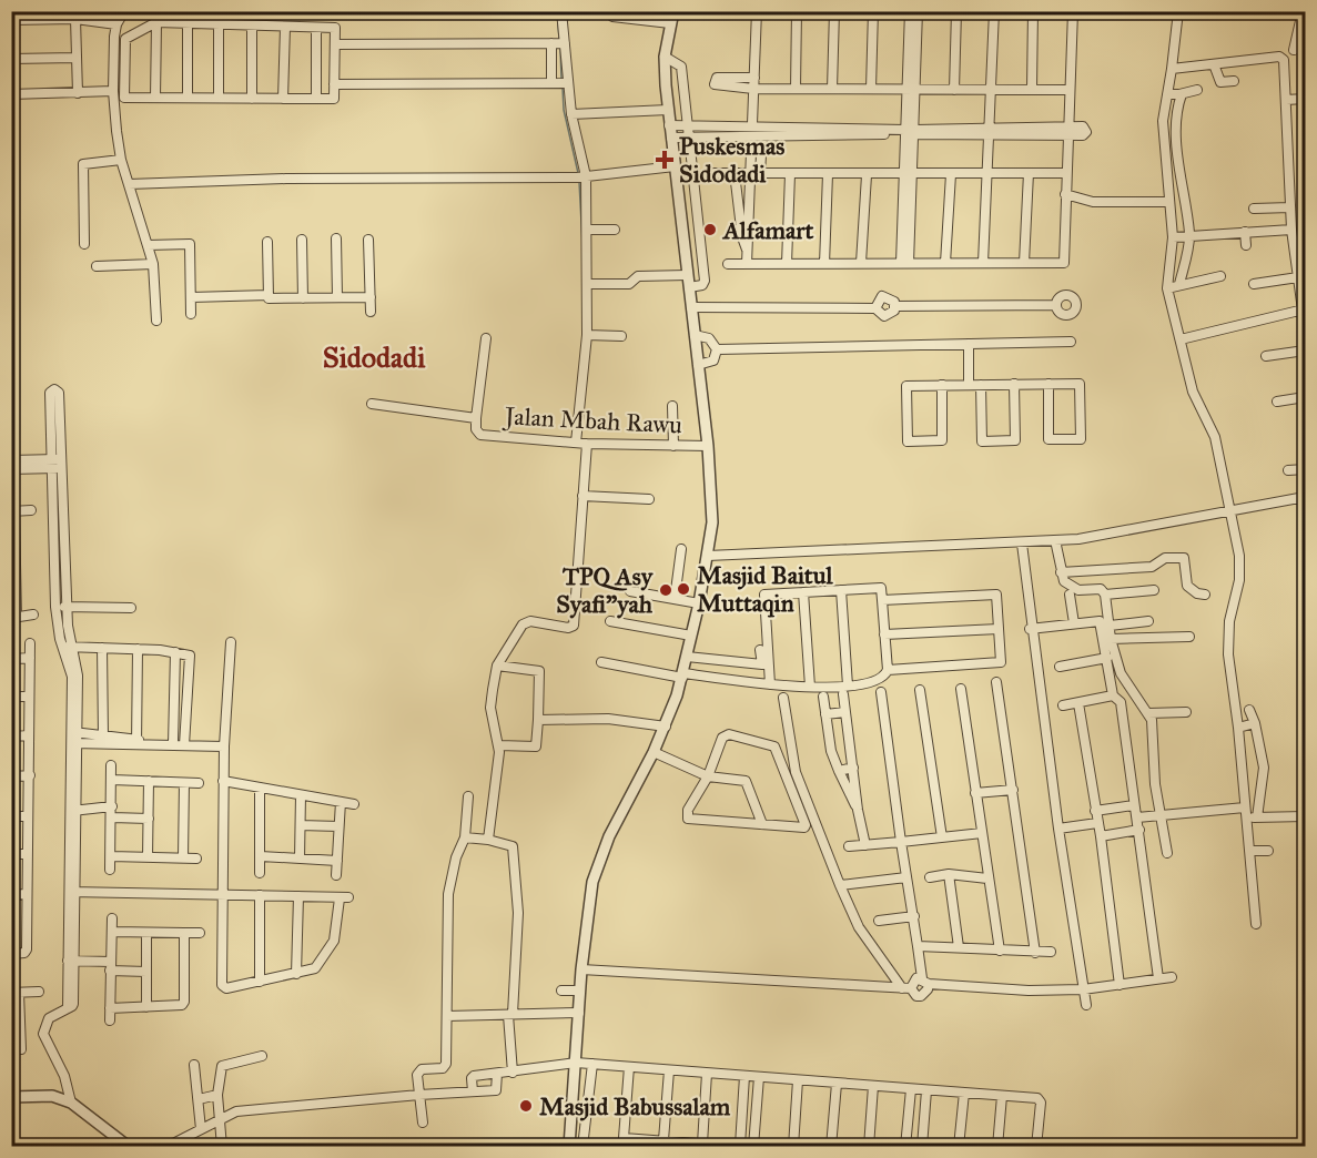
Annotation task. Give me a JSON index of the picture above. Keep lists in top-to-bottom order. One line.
{"streets":{"street":["Jalan Mbah Rawu"]},"districts":["Sidodadi"],"places":{"health":["Puskesmas Sidodadi"],"other":["Alfamart","Masjid Baitul Muttaqin","TPQ Asy Syafi\"yah","Masjid Babussalam"]}}
